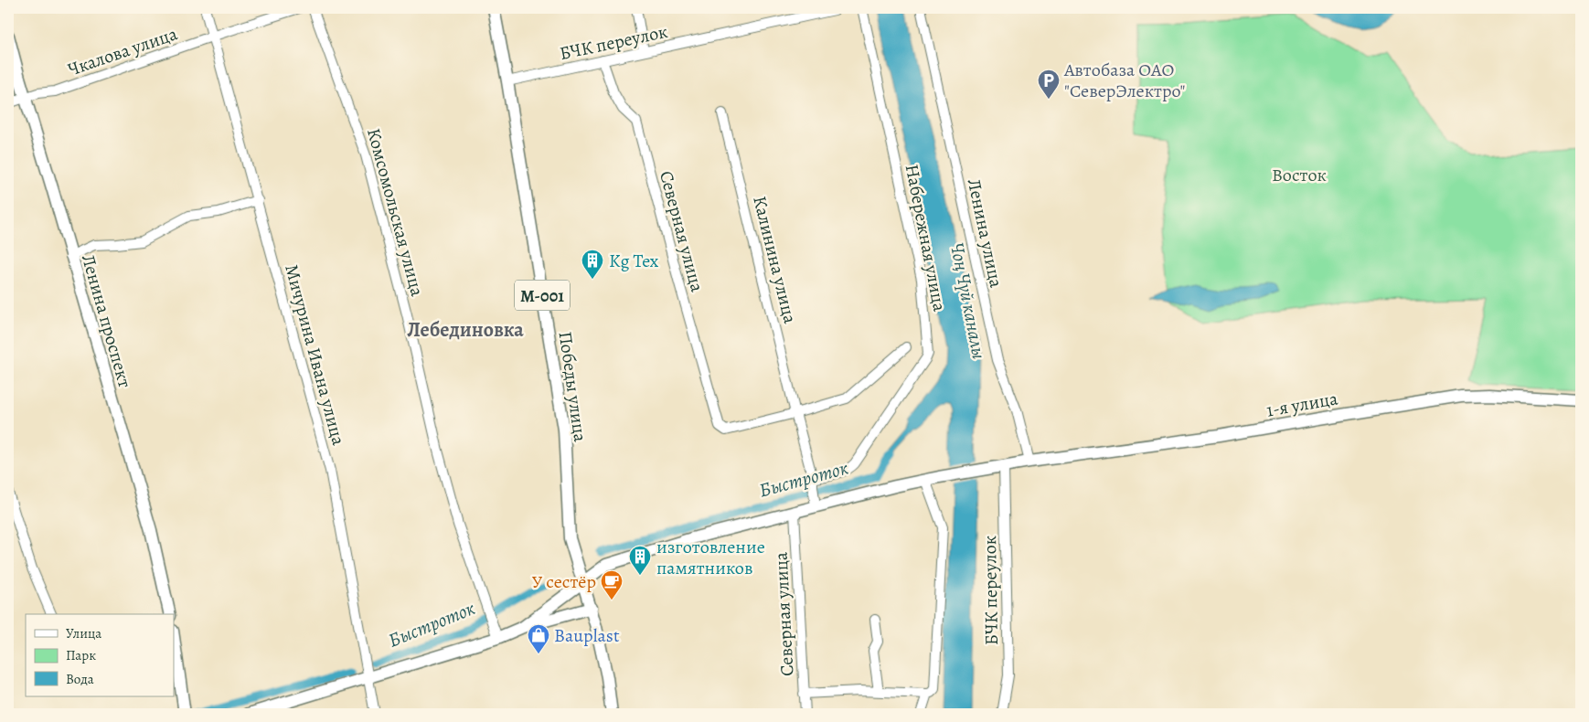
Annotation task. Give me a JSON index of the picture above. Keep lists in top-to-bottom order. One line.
{"streets":{"main road":["М-001","Ленина проспект","Победы улица","1-я улица"],"street":["БЧК переулок","Чкалова улица","Комсомольская улица","Северная улица","Ленина улица","Набережная улица","Калинина улица","Мичурина Ивана улица"]},"crossings":[["БЧК переулок","Северная улица"],["БЧК переулок","Победы улица"],["БЧК переулок","1-я улица"],["Чкалова улица","Ленина проспект"],["Чкалова улица","Мичурина Ивана улица"],["Северная улица","Калинина улица"],["Ленина улица","1-я улица"],["Набережная улица","Калинина улица"]],"districts":["Лебединовка"],"water":["Чоң Чүй каналы","Быстроток"],"parks":["Восток"],"places":{"parking":["Автобаза ОАО \"СеверЭлектро\""],"building":["Kg Tex","изготовление памятников"],"cafe":["У сестёр"],"shop":["Bauplast"]},"legend":["Улица","Парк","Вода"]}
